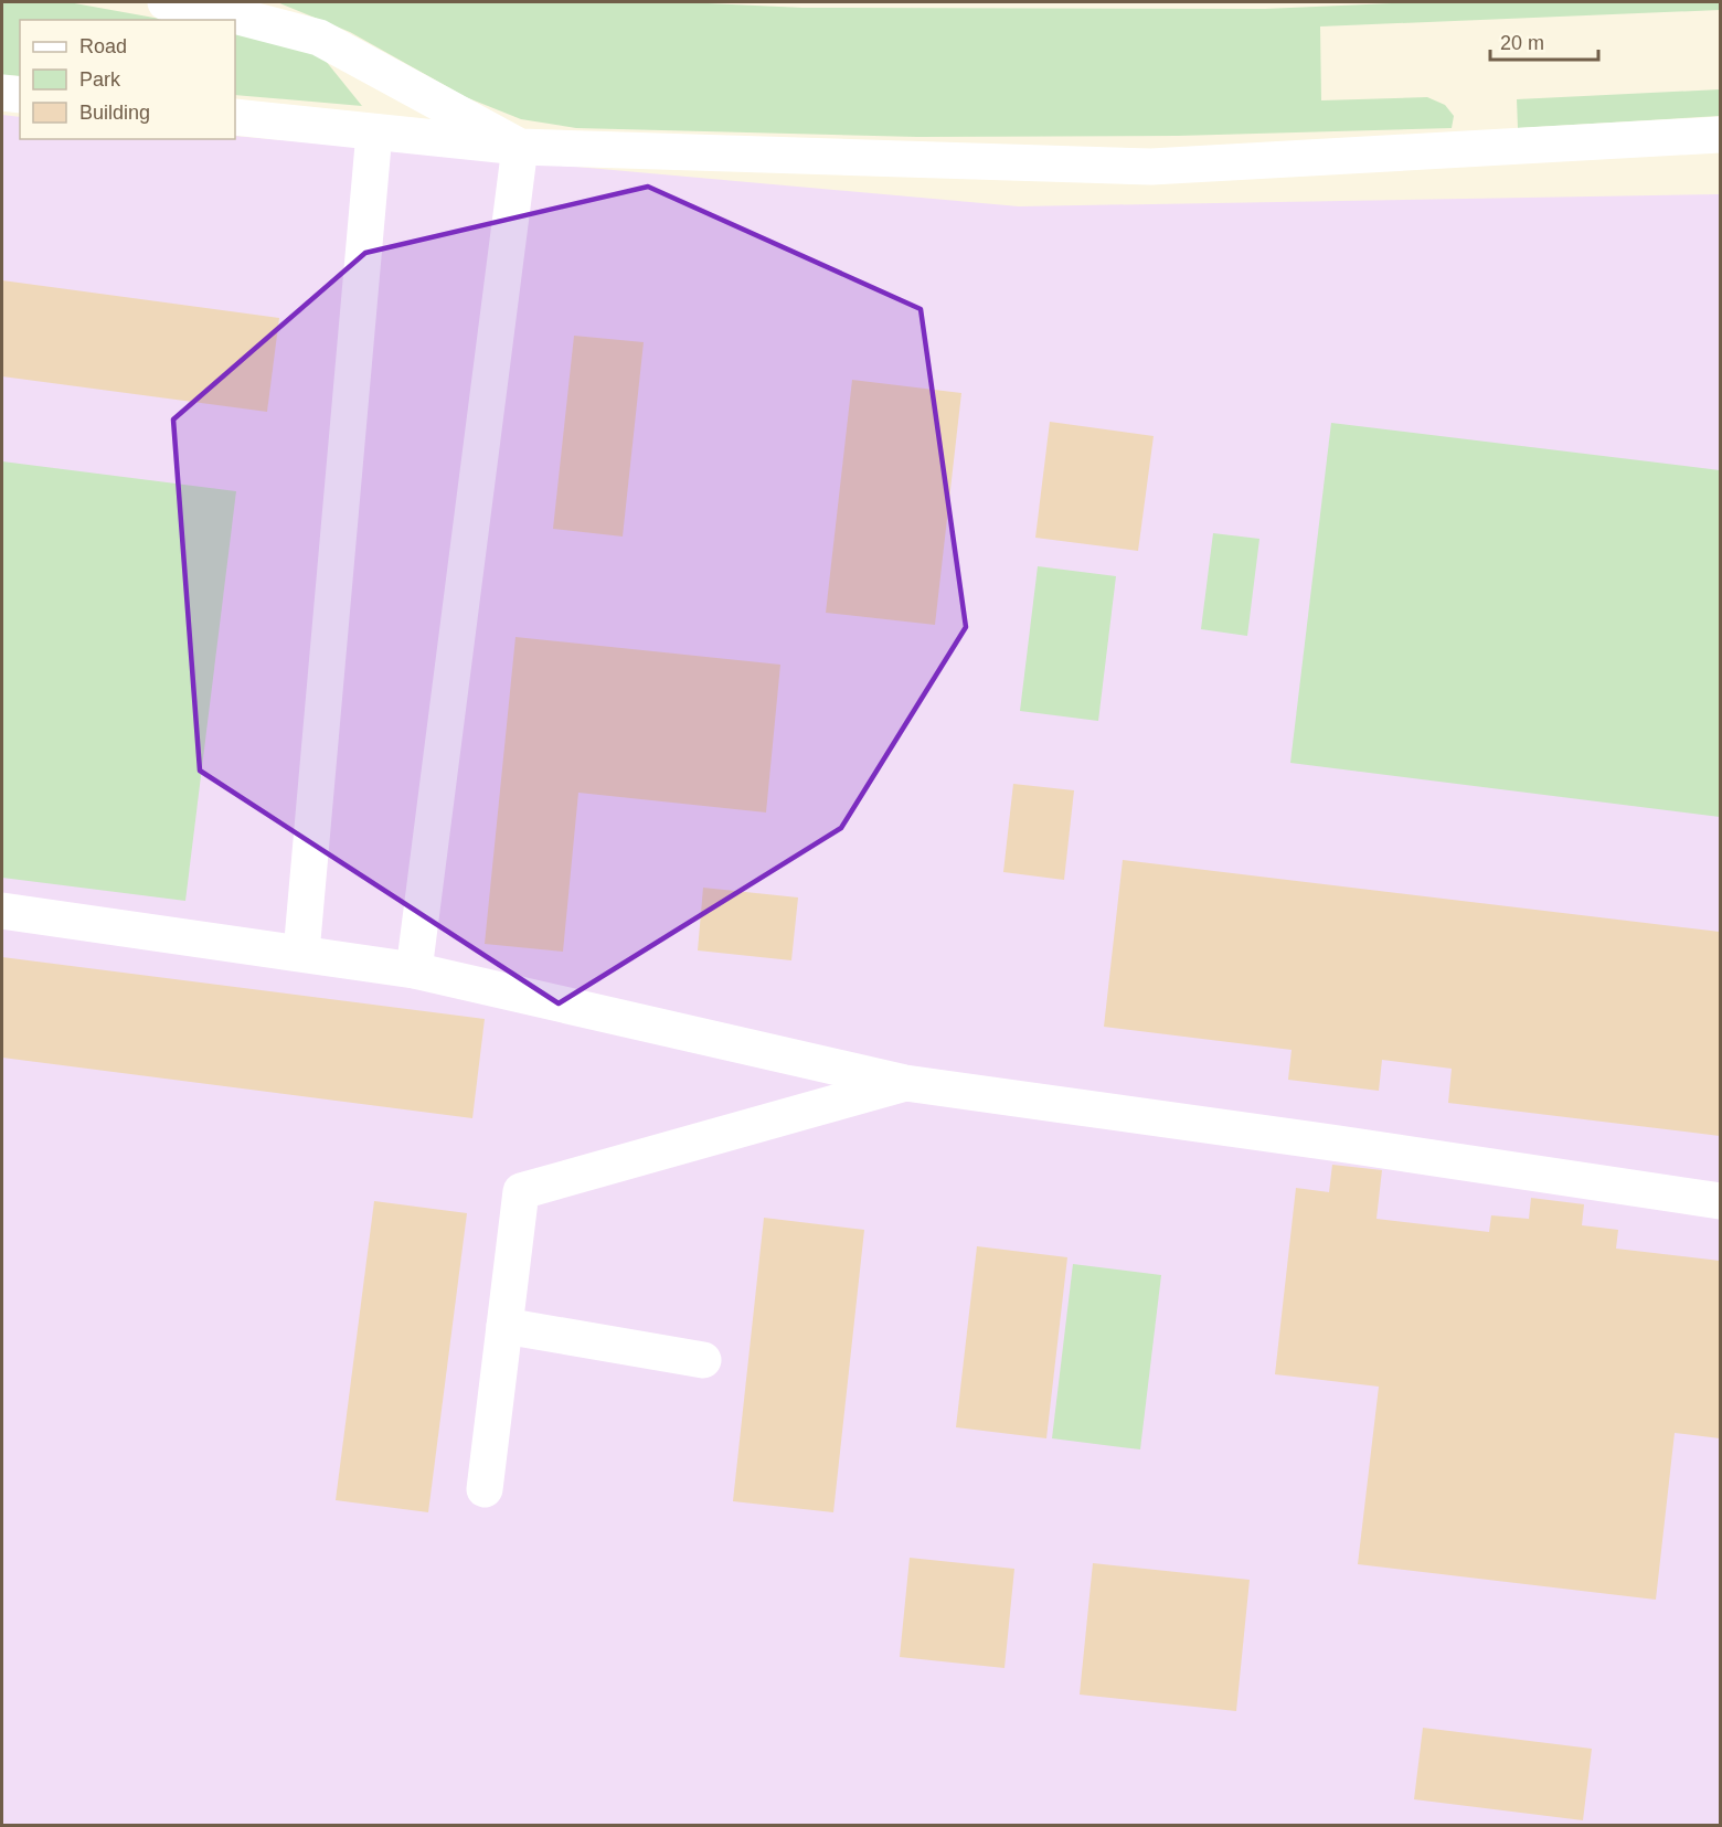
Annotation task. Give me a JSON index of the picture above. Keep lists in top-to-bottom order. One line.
{"legend":["Road","Park","Building"],"scale_bar":"20 m"}
